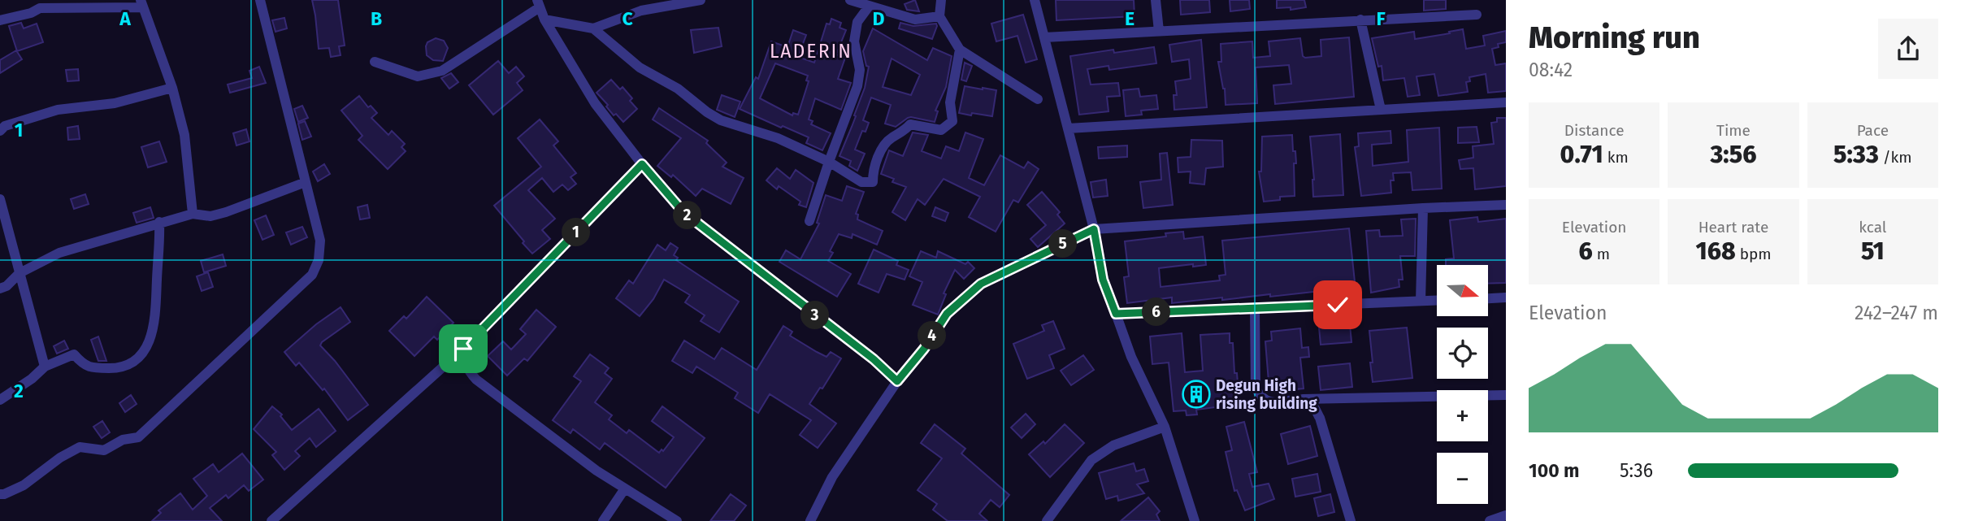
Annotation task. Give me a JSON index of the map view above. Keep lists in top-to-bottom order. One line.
{"districts":["LADERIN"],"places":{"building":["Degun High rising building"]},"north":"right","page":{"heading":["Morning run","08:42"],"stats":[["Distance","0.71 km"],["Time","3:56"],["Pace","5:33 /km"],["Elevation","6 m"],["Heart rate","168 bpm"],["kcal","51"]],"pins":["2","1","5","6","3","4"],"map_buttons":["+","−"],"chart":["Elevation","242–247 m"],"list":[{"name":"100 m","note":"5:36"}]},"grid":{"columns":["A","B","C","D","E","F"],"rows":["1","2"]}}
